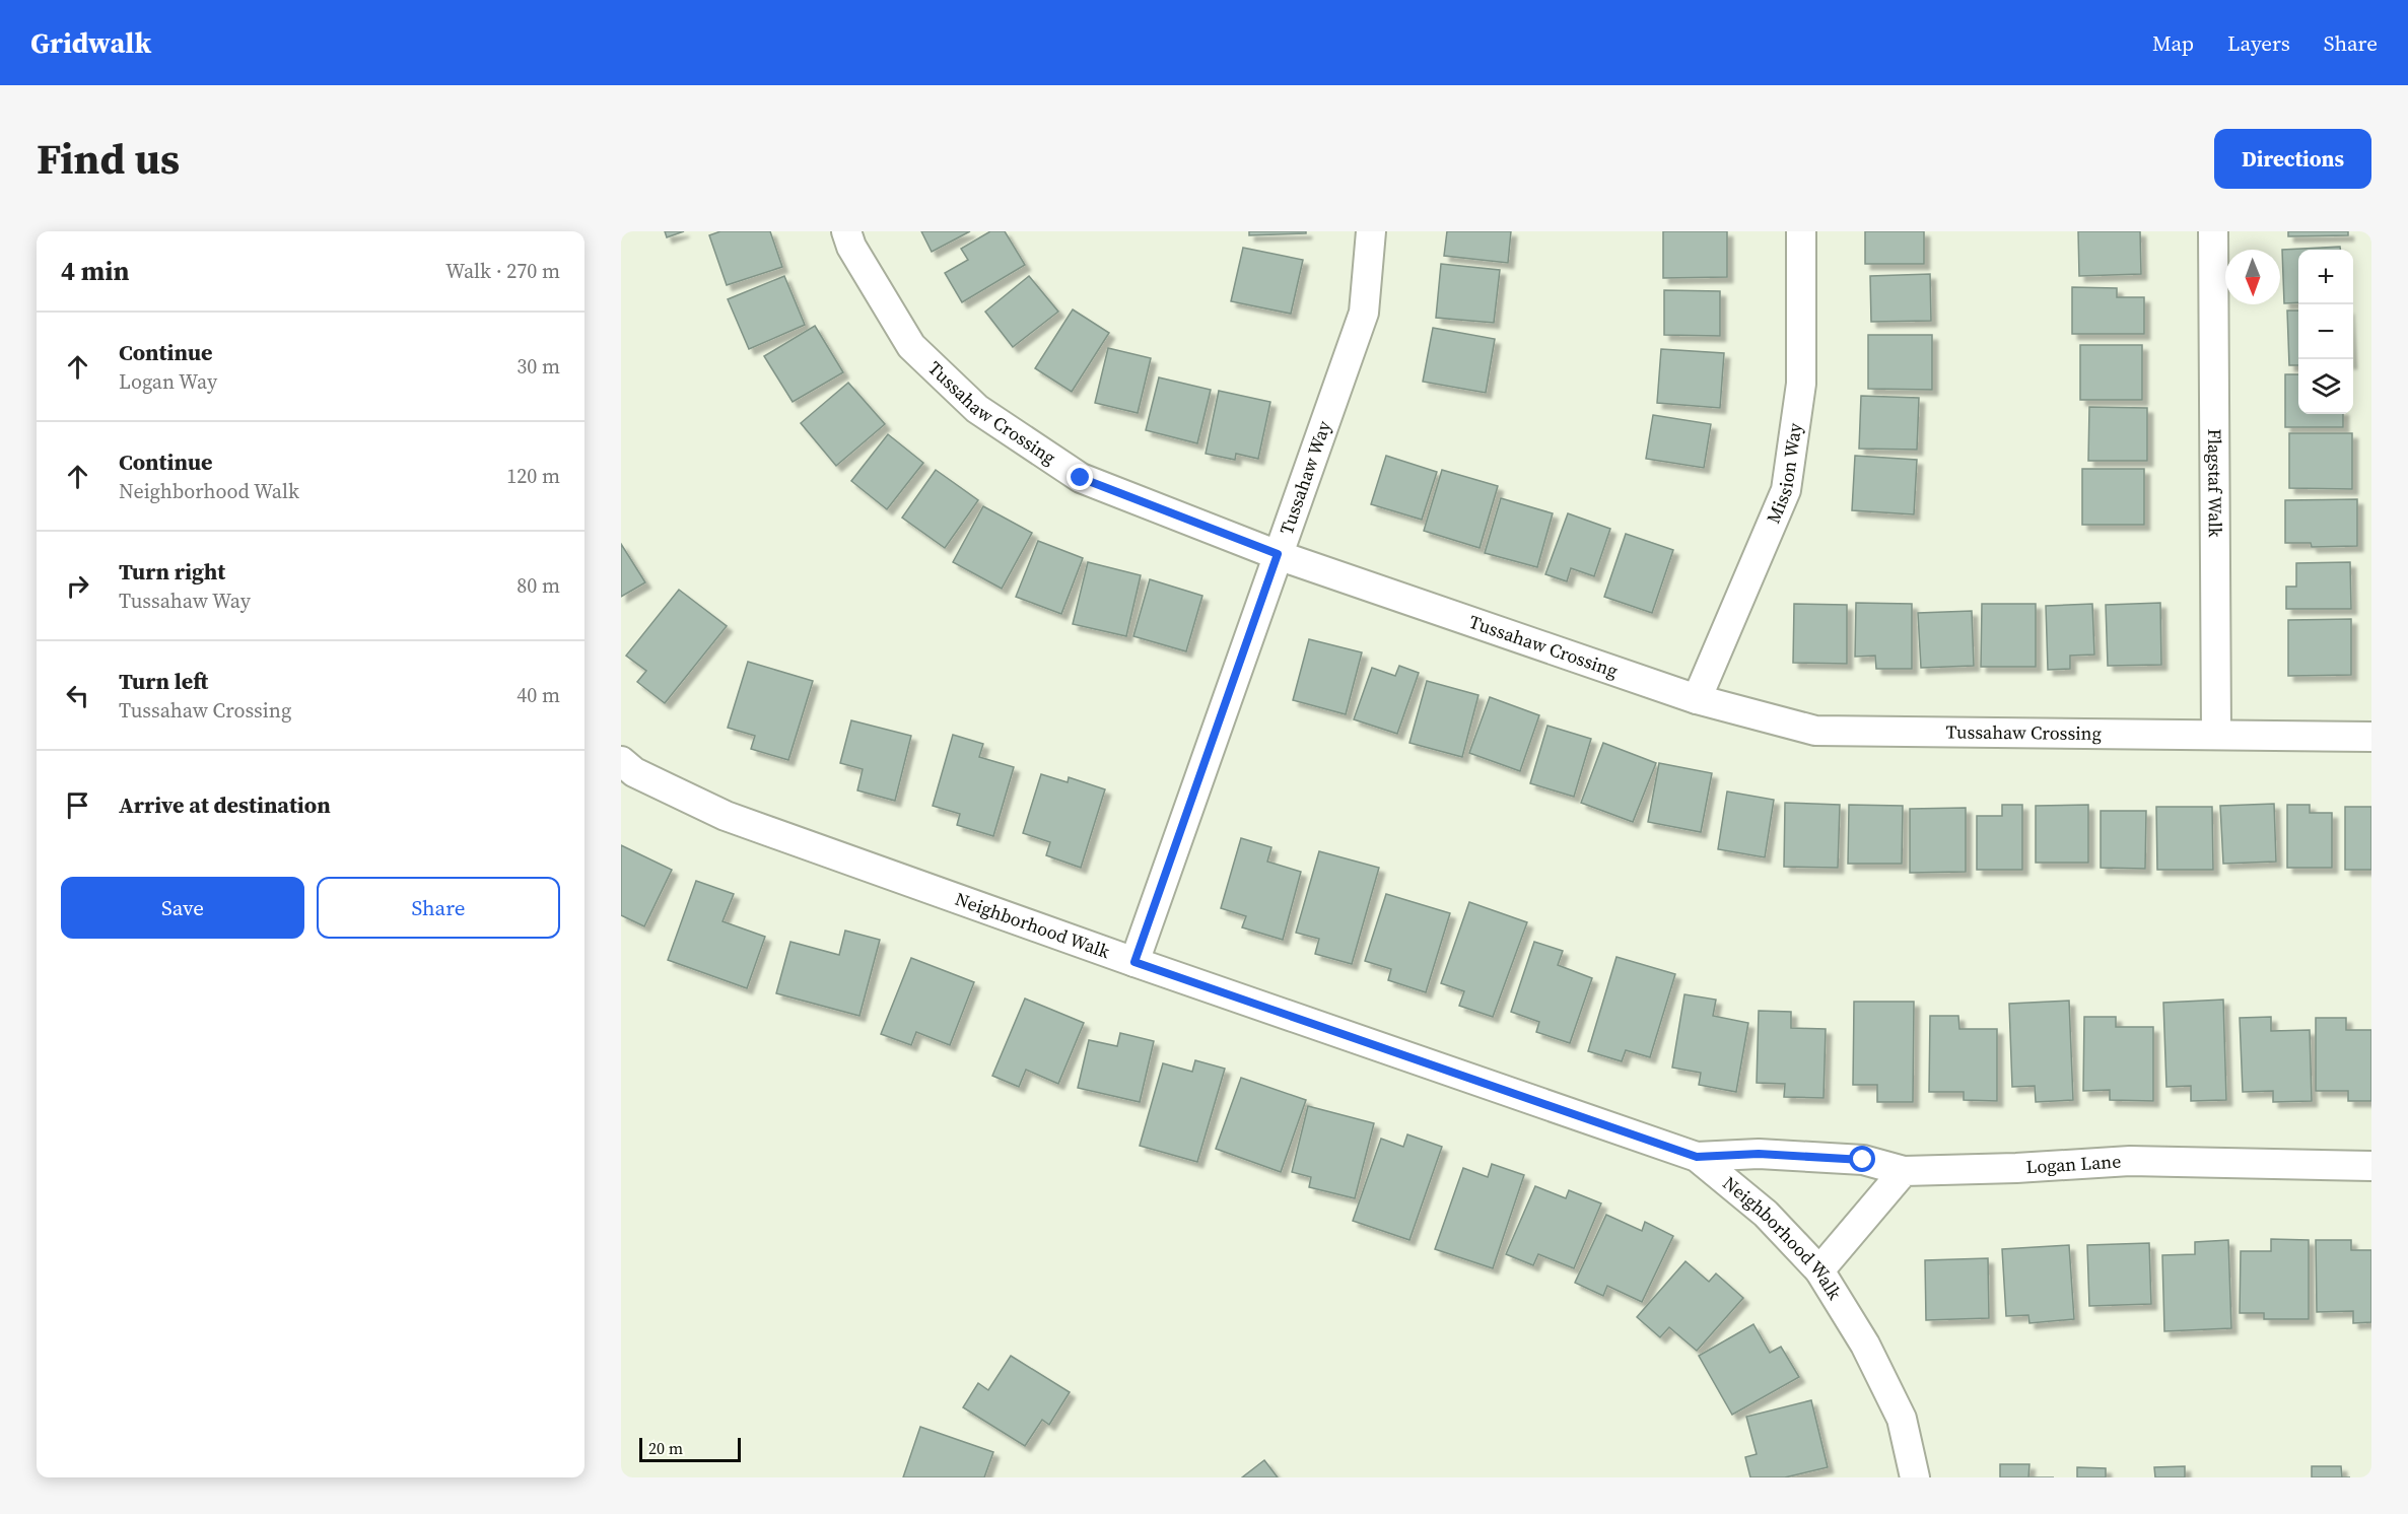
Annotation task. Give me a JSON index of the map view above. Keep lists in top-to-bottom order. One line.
{"streets":{"street":["Tussahaw Crossing","Mission Way","Tussahaw Way","Flagstaf Walk","Neighborhood Walk","Logan Lane"]},"crossings":[["Tussahaw Crossing","Mission Way"],["Tussahaw Crossing","Tussahaw Way"],["Tussahaw Crossing","Flagstaf Walk"],["Tussahaw Way","Neighborhood Walk"],["Neighborhood Walk","Logan Lane"]],"scale_bar":"20 m","north":"bottom","page":{"header":"Gridwalk","nav":["Map","Layers","Share"],"title":"Find us","buttons":["Directions",["Save","Share"]],"heading":["4 min","Walk · 270 m"],"map_buttons":["+","−"],"list":[["Continue","Logan Way","30 m"],["Continue","Neighborhood Walk","120 m"],["Turn right","Tussahaw Way","80 m"],["Turn left","Tussahaw Crossing","40 m"],"Arrive at destination"],"scale":"20 m"}}
